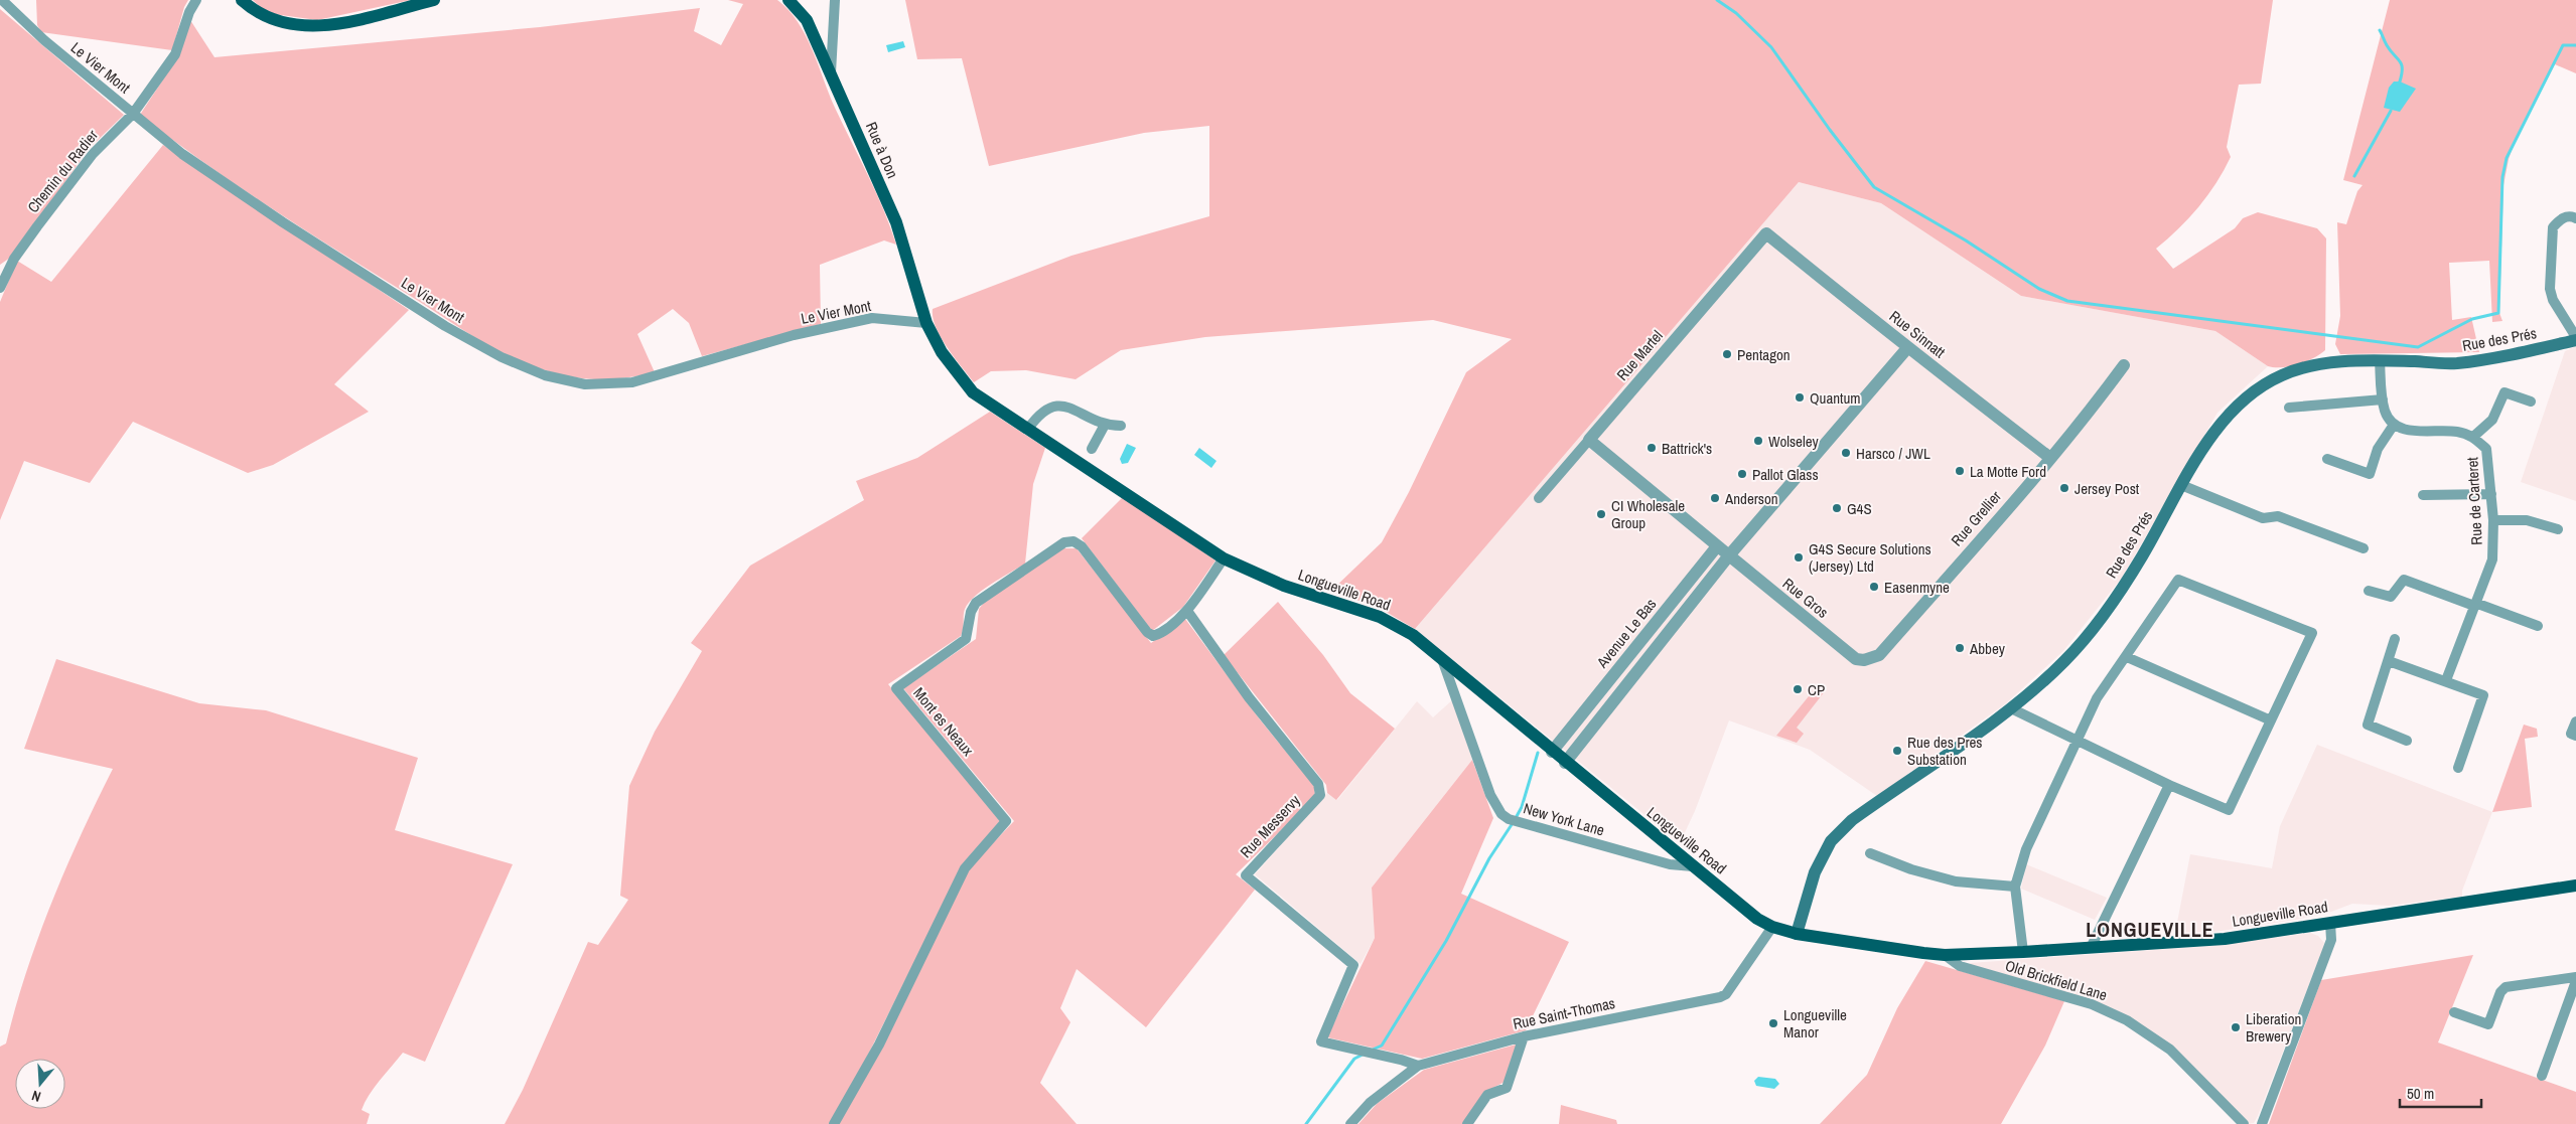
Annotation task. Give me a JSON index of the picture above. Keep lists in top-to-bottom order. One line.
{"streets":{"main road":["Rue à Don","Rue des Prés","Longueville Road"],"street":["Le Vier Mont","Chemin du Radier","Rue Sinnatt","Rue Martel","Rue de Carteret","Rue Grellier","Rue Gros","Avenue Le Bas","Mont es Neaux","New York Lane","Rue Messervy","Old Brickfield Lane","Rue Saint-Thomas"]},"crossings":[["Le Vier Mont","Rue à Don"],["Le Vier Mont","Chemin du Radier"],["Le Vier Mont","Longueville Road"],["Rue à Don","Longueville Road"],["Rue Sinnatt","Rue Martel"],["Rue Sinnatt","Rue Grellier"],["Rue des Prés","Longueville Road"],["Rue Grellier","Rue Gros"],["Longueville Road","Avenue Le Bas"],["Longueville Road","Mont es Neaux"],["Longueville Road","New York Lane"],["Longueville Road","Old Brickfield Lane"],["Longueville Road","Rue Saint-Thomas"],["Mont es Neaux","Rue Messervy"],["Rue Messervy","Rue Saint-Thomas"]],"districts":["LONGUEVILLE"],"places":["Pentagon","Quantum","Wolseley","Battrick's","Harsco / JWL","La Motte Ford","Pallot Glass","Jersey Post","Anderson","G4S","CI Wholesale Group","G4S Secure Solutions (Jersey) Ltd","Easenmyne","Abbey","CP","Rue des Pres Substation","Longueville Manor","Liberation Brewery"],"scale_bar":"50 m","north":"bottom"}
